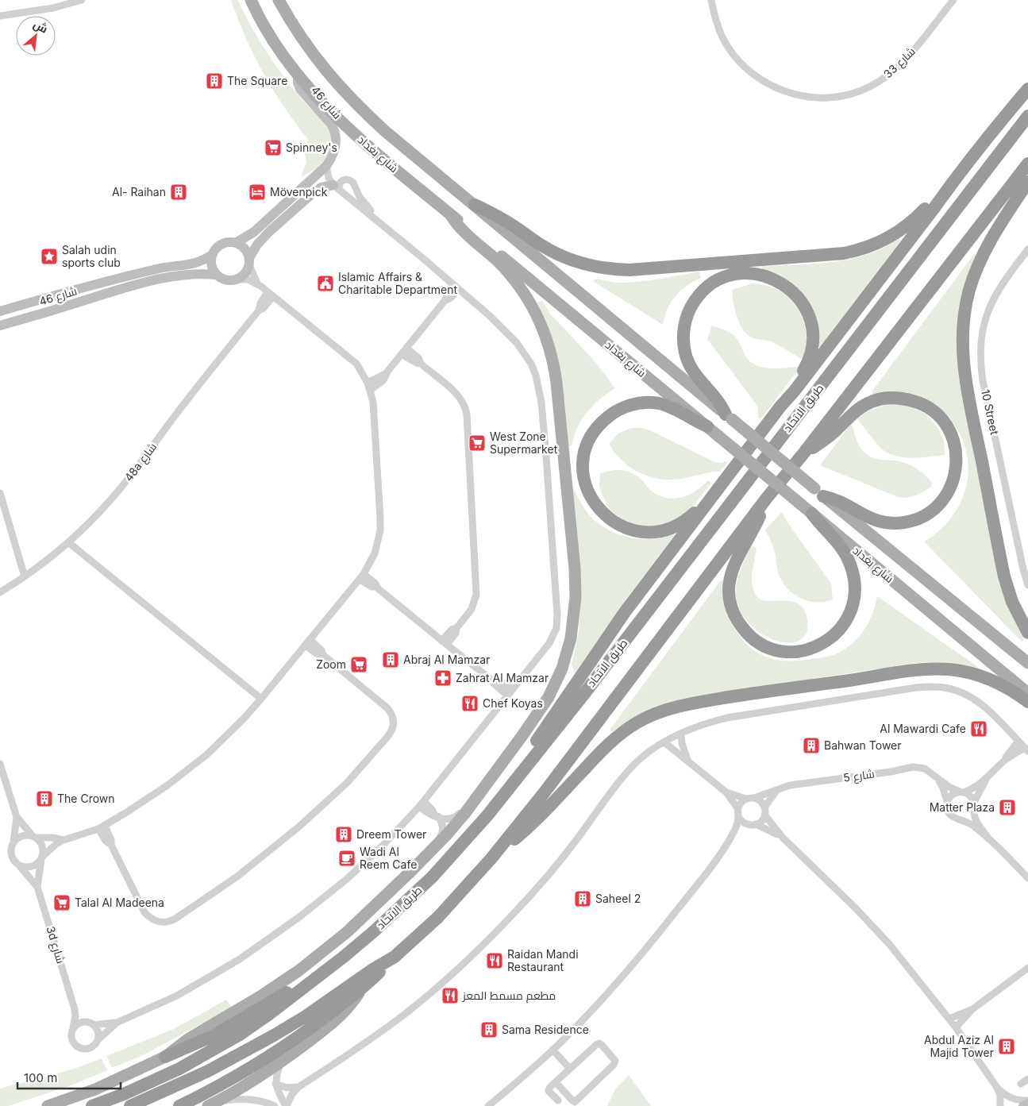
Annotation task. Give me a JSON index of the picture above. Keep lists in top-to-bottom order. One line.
{"streets":{"highway":["طريق الاتحاد"],"main road":["شارع بغداد"],"street":["شارع 33","شارع 46","10 Street","48a شارع","شارع 5","3d شارع"]},"crossings":[["شارع 46","شارع بغداد"]],"places":{"building":["The Square","Al- Raihan","Abraj Al Mamzar","Bahwan Tower","The Crown","Matter Plaza","Dreem Tower","Saheel 2","Sama Residence","Abdul Aziz Al Majid Tower"],"supermarket":["Spinney's","West Zone Supermarket","Zoom","Talal Al Madeena"],"hotel":["Mövenpick"],"place":["Salah udin sports club"],"public building":["Islamic Affairs & Charitable Department"],"pharmacy":["Zahrat Al Mamzar"],"restaurant":["Chef Koyas","Al Mawardi Cafe","Raidan Mandi Restaurant","مطعم مسمط المعز"],"cafe":["Wadi Al Reem Cafe"]},"scale_bar":"100 m","north":"top right"}
